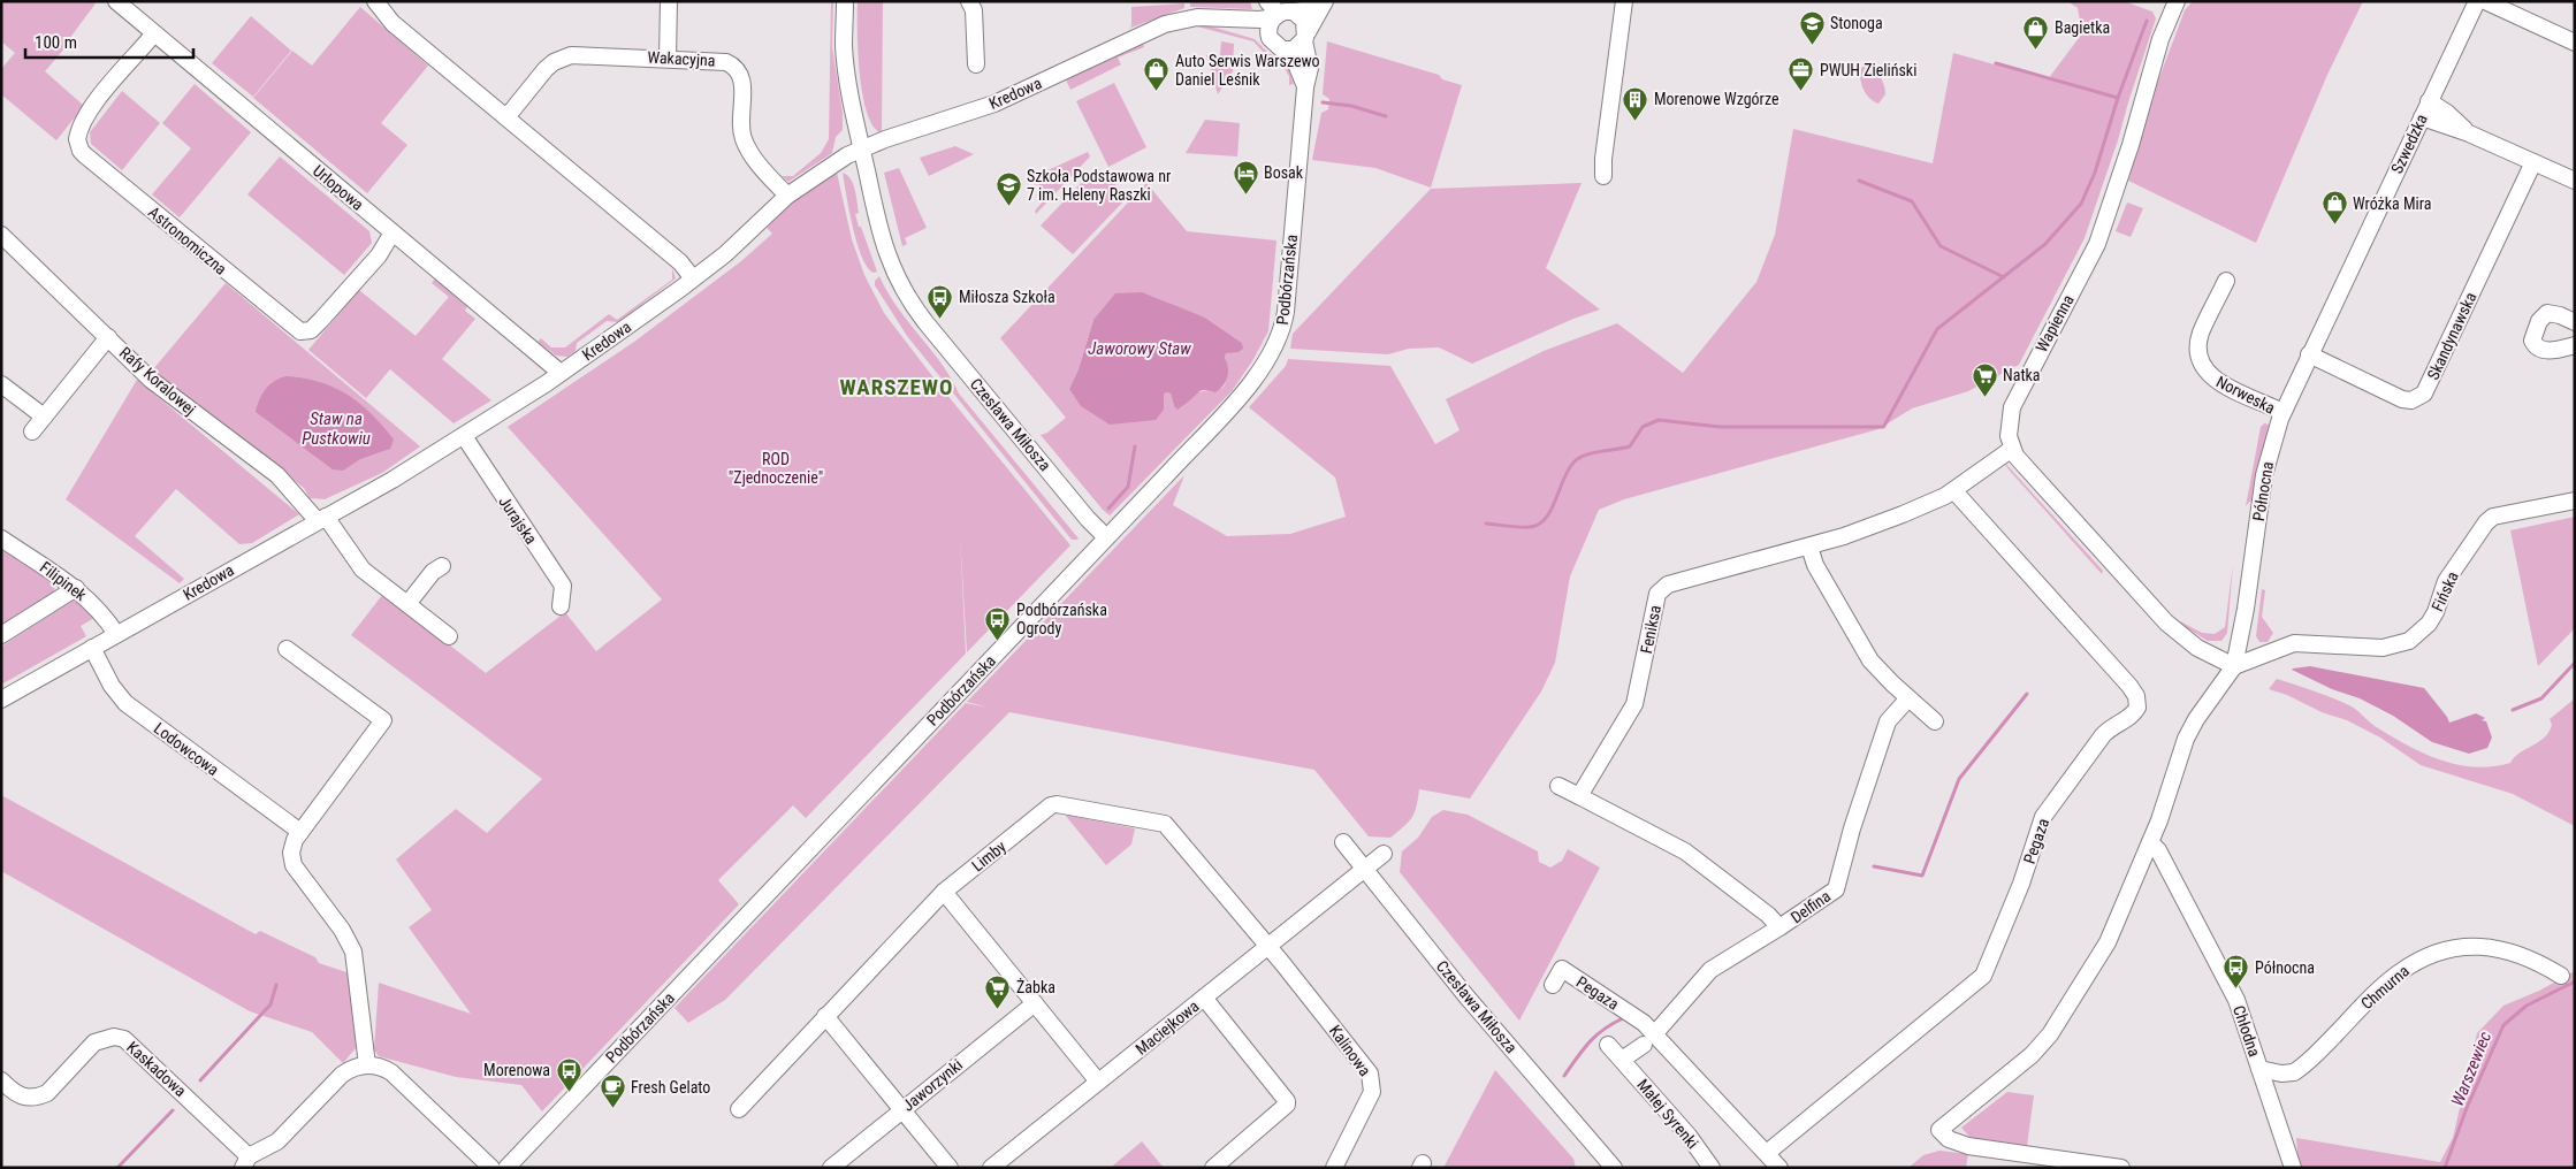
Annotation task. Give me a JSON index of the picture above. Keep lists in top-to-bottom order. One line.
{"streets":{"street":["Wakacyjna","Kredowa","Szwedzka","Urlopowa","Astronomiczna","Podbórzańska","Wapienna","Skandynawska","Rafy Koralowej","Norweska","Czesława Miłosza","Północna","Jurajska","Filipinek","Fińska","Feniksa","Lodowcowa","Pegaza","Limby","Delfina","Chmurna","Maciejkowa","Chłodna","Kalinowa","Kaskadowa","Jaworzynki","Małej Syrenki"]},"crossings":[["Wakacyjna","Kredowa"],["Kredowa","Urlopowa"],["Kredowa","Podbórzańska"],["Kredowa","Rafy Koralowej"],["Kredowa","Czesława Miłosza"],["Kredowa","Jurajska"],["Kredowa","Filipinek"],["Kredowa","Lodowcowa"],["Szwedzka","Skandynawska"],["Szwedzka","Norweska"],["Szwedzka","Północna"],["Urlopowa","Astronomiczna"],["Podbórzańska","Czesława Miłosza"],["Wapienna","Feniksa"],["Norweska","Północna"],["Czesława Miłosza","Maciejkowa"],["Północna","Fińska"],["Północna","Chłodna"],["Feniksa","Pegaza"],["Pegaza","Delfina"],["Limby","Maciejkowa"],["Limby","Kalinowa"],["Chmurna","Chłodna"],["Maciejkowa","Kalinowa"]],"districts":["WARSZEWO"],"water":["Jaworowy Staw","Staw na Pustkowiu","Warszewiec"],"parks":["ROD \"Zjednoczenie\""],"places":{"school or university":["Stonoga","Szkoła Podstawowa nr 7 im. Heleny Raszki"],"shop":["Bagietka","Auto Serwis Warszewo Daniel Leśnik","Wróżka Mira"],"office":["PWUH Zieliński"],"building":["Morenowe Wzgórze"],"hotel":["Bosak"],"bus stop":["Miłosza Szkoła","Podbórzańska Ogrody","Północna","Morenowa"],"supermarket":["Natka","Żabka"],"cafe":["Fresh Gelato"]},"scale_bar":"100 m"}
